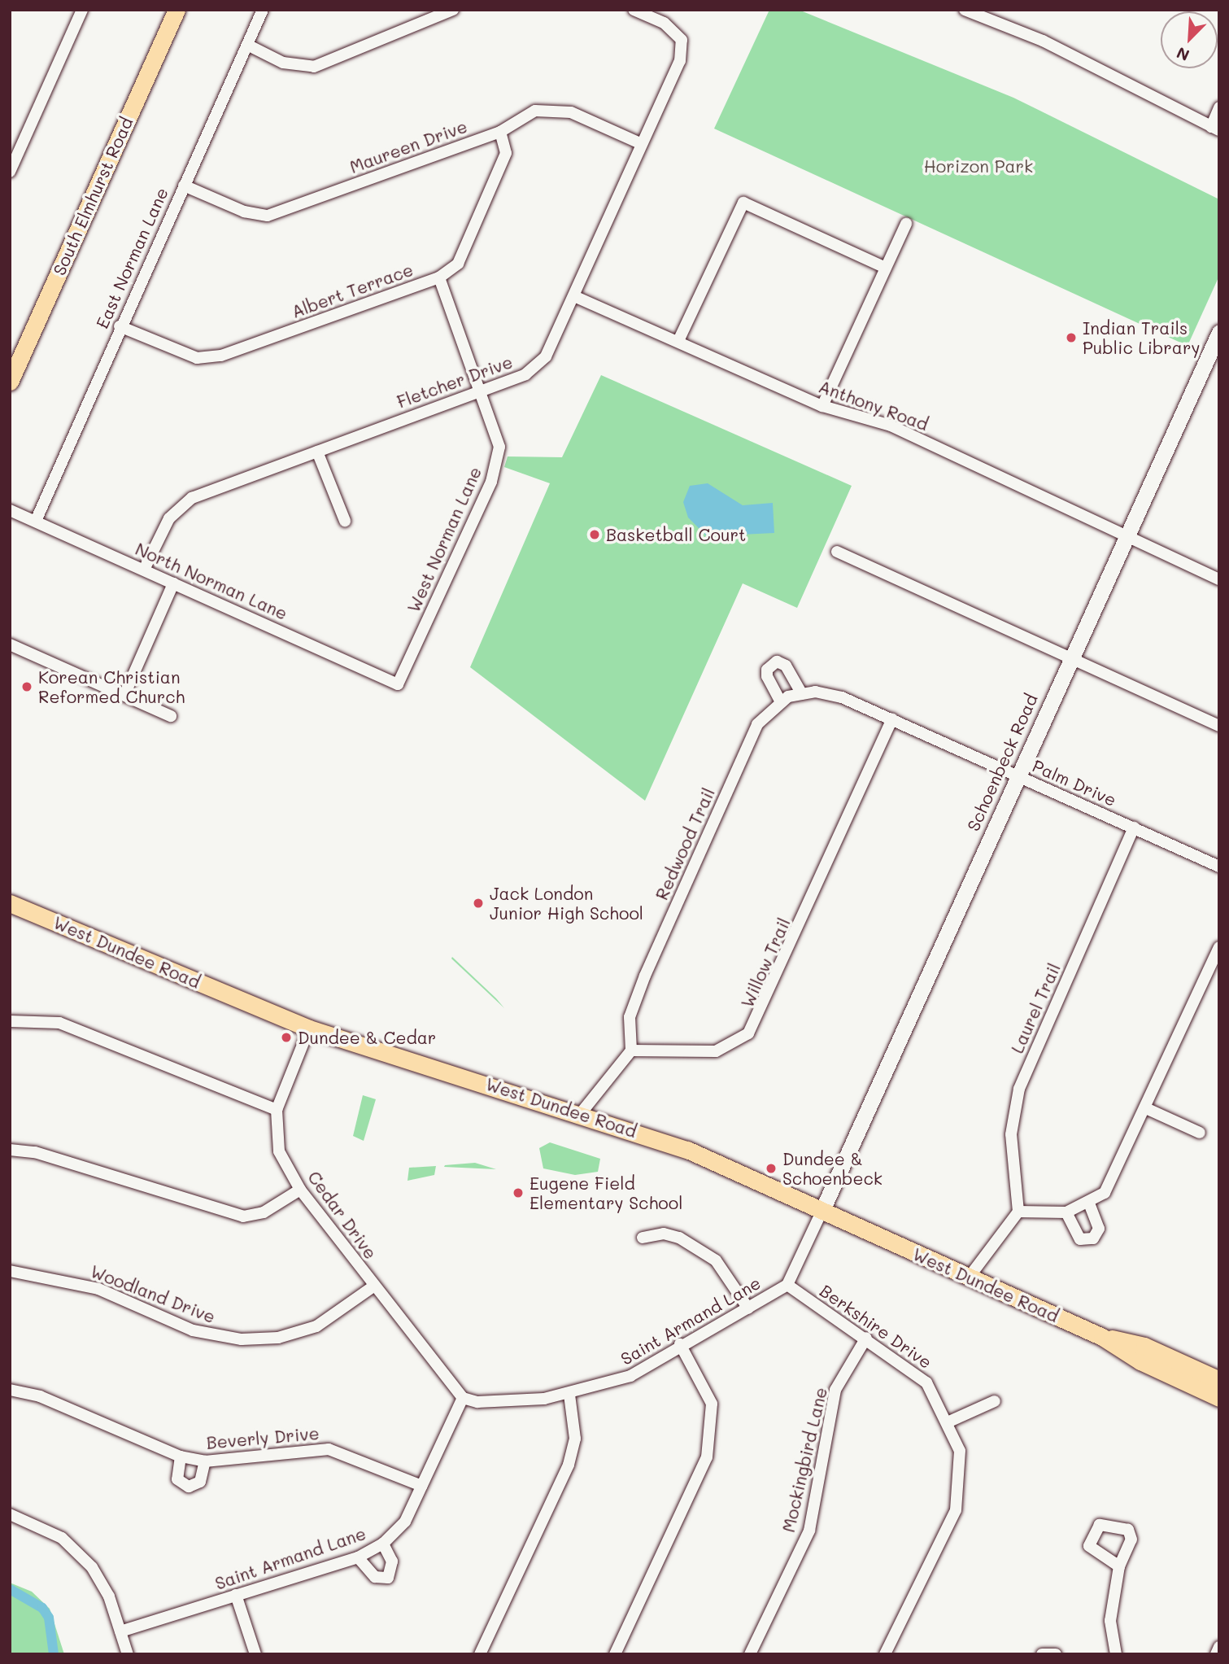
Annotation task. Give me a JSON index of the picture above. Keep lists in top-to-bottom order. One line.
{"streets":{"main road":["South Elmhurst Road","Schoenbeck Road","West Dundee Road"],"street":["Maureen Drive","East Norman Lane","Albert Terrace","Fletcher Drive","Anthony Road","West Norman Lane","North Norman Lane","Palm Drive","Redwood Trail","Willow Trail","Laurel Trail","Cedar Drive","Woodland Drive","Saint Armand Lane","Berkshire Drive","Beverly Drive","Mockingbird Lane"]},"crossings":[["Maureen Drive","East Norman Lane"],["Maureen Drive","Albert Terrace"],["Maureen Drive","Fletcher Drive"],["East Norman Lane","Albert Terrace"],["East Norman Lane","North Norman Lane"],["Albert Terrace","West Norman Lane"],["Fletcher Drive","Anthony Road"],["Fletcher Drive","West Norman Lane"],["Fletcher Drive","North Norman Lane"],["Anthony Road","Schoenbeck Road"],["West Norman Lane","North Norman Lane"],["Schoenbeck Road","Palm Drive"],["Schoenbeck Road","West Dundee Road"],["Schoenbeck Road","Saint Armand Lane"],["Palm Drive","Redwood Trail"],["Palm Drive","Willow Trail"],["Palm Drive","Laurel Trail"],["Redwood Trail","Willow Trail"],["West Dundee Road","Cedar Drive"],["West Dundee Road","Saint Armand Lane"],["Cedar Drive","Woodland Drive"],["Cedar Drive","Saint Armand Lane"],["Saint Armand Lane","Berkshire Drive"],["Saint Armand Lane","Beverly Drive"],["Berkshire Drive","Mockingbird Lane"]],"parks":["Horizon Park"],"places":["Indian Trails Public Library","Basketball Court","Korean Christian Reformed Church","Jack London Junior High School","Dundee & Cedar","Dundee & Schoenbeck","Eugene Field Elementary School"],"north":"bottom left"}
